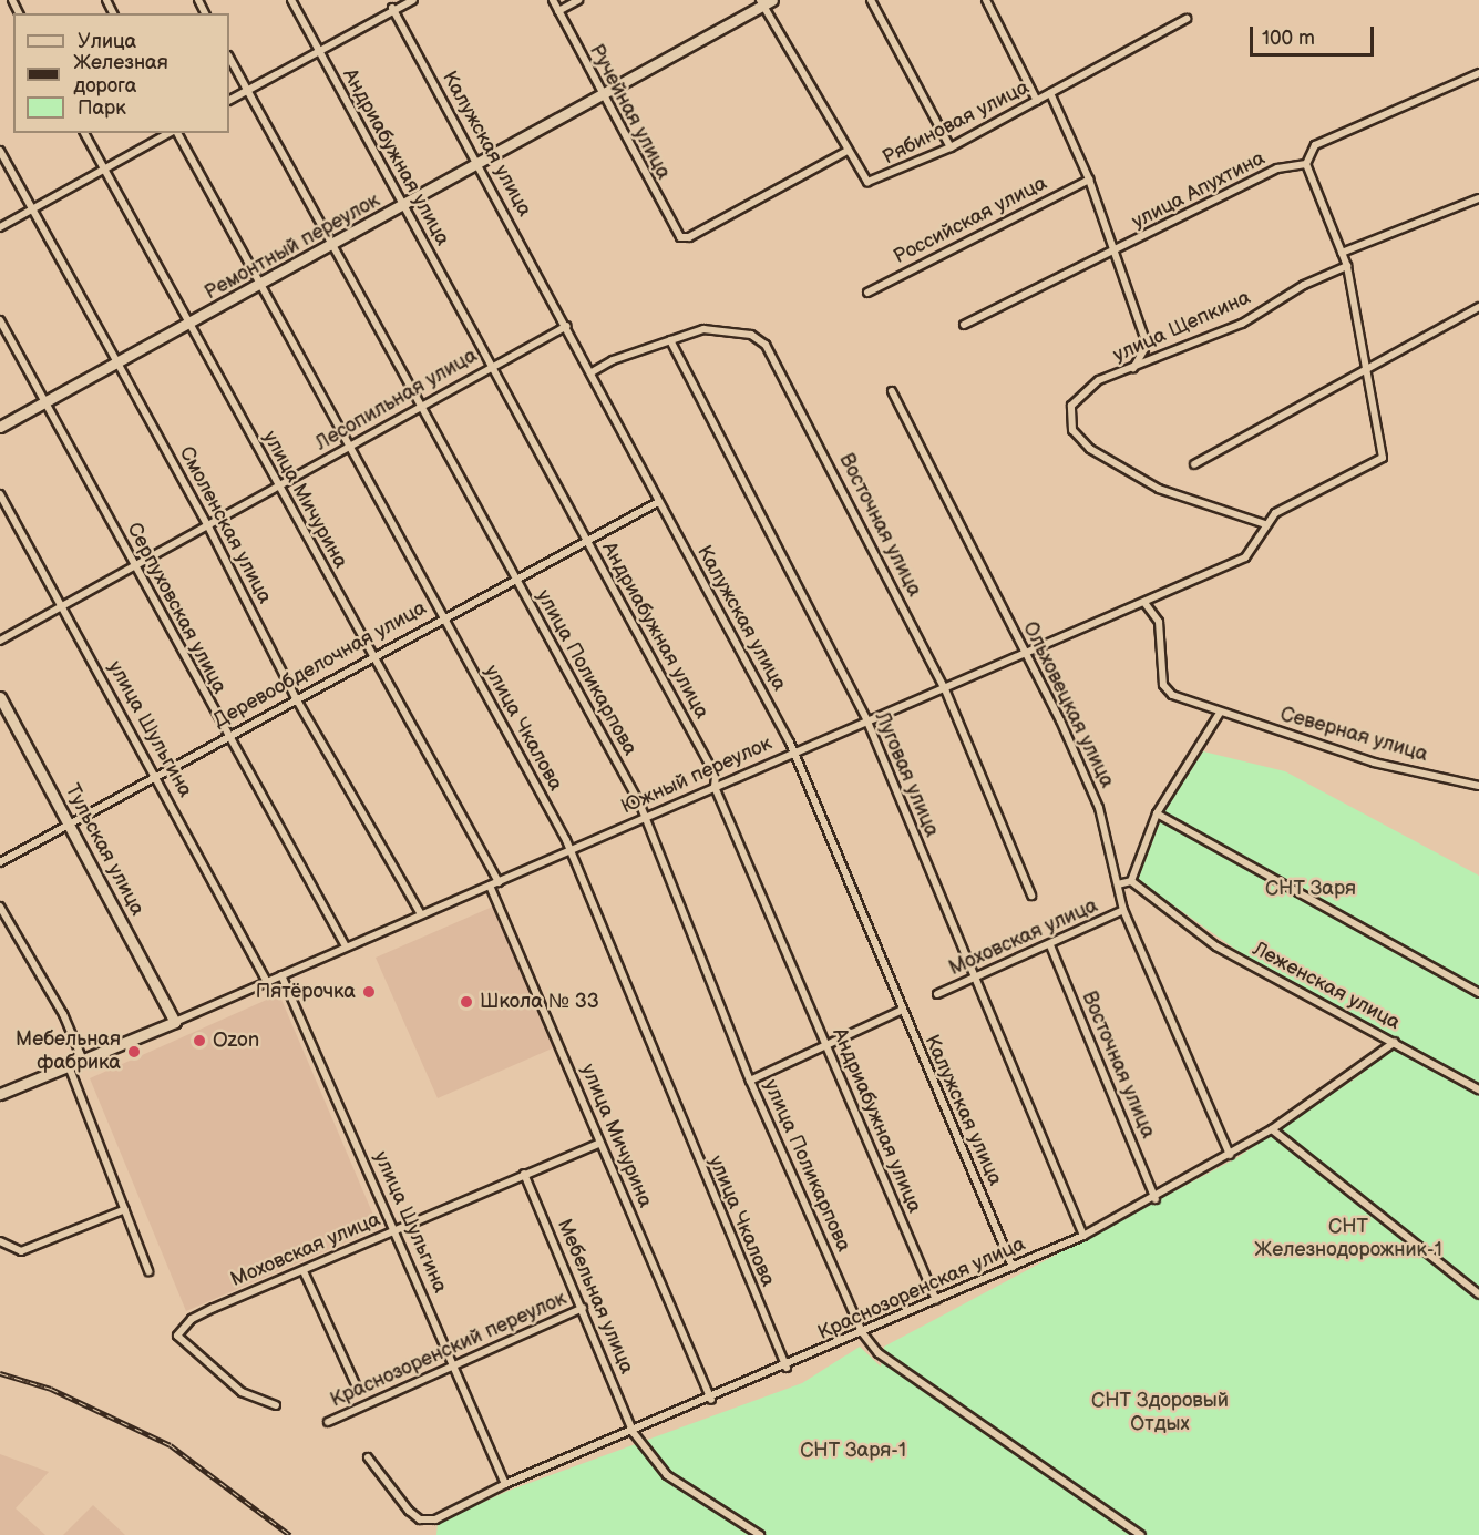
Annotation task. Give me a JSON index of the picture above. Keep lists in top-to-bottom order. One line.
{"streets":{"main road":["Ремонтный переулок","Южный переулок","Тульская улица"],"street":["Ручейная улица","Рябиновая улица","Калужская улица","Андриабужная улица","улица Апухтина","Российская улица","улица Щепкина","Лесопильная улица","улица Мичурина","Смоленская улица","Восточная улица","Серпуховская улица","Деревообделочная улица","улица Поликарпова","Ольховецкая улица","улица Чкалова","улица Шульгина","Северная улица","Луговая улица","Моховская улица","Леженская улица","Краснозоренская улица","Мебельная улица","Краснозоренский переулок"]},"crossings":[["Ручейная улица","Рябиновая улица"],["Ручейная улица","Ремонтный переулок"],["Калужская улица","Ремонтный переулок"],["Калужская улица","Лесопильная улица"],["Калужская улица","Восточная улица"],["Калужская улица","Деревообделочная улица"],["Калужская улица","Южный переулок"],["Калужская улица","Краснозоренская улица"],["Андриабужная улица","Ремонтный переулок"],["Андриабужная улица","Лесопильная улица"],["Андриабужная улица","Деревообделочная улица"],["Андриабужная улица","Южный переулок"],["Андриабужная улица","Краснозоренская улица"],["Ремонтный переулок","улица Мичурина"],["Ремонтный переулок","Смоленская улица"],["Ремонтный переулок","Серпуховская улица"],["Ремонтный переулок","улица Поликарпова"],["Ремонтный переулок","улица Чкалова"],["улица Щепкина","Южный переулок"],["Лесопильная улица","улица Мичурина"],["Лесопильная улица","Смоленская улица"],["Лесопильная улица","Серпуховская улица"],["Лесопильная улица","улица Поликарпова"],["Лесопильная улица","улица Чкалова"],["Лесопильная улица","улица Шульгина"],["улица Мичурина","Деревообделочная улица"],["улица Мичурина","Южный переулок"],["улица Мичурина","Моховская улица"],["улица Мичурина","Краснозоренская улица"],["Смоленская улица","Деревообделочная улица"],["Смоленская улица","Южный переулок"],["Восточная улица","Луговая улица"],["Восточная улица","Южный переулок"],["Восточная улица","Моховская улица"],["Восточная улица","Краснозоренская улица"],["Серпуховская улица","Деревообделочная улица"],["Серпуховская улица","Южный переулок"],["Деревообделочная улица","улица Поликарпова"],["Деревообделочная улица","улица Чкалова"],["Деревообделочная улица","улица Шульгина"],["Деревообделочная улица","Тульская улица"],["улица Поликарпова","Южный переулок"],["улица Поликарпова","Краснозоренская улица"],["Ольховецкая улица","Южный переулок"],["Ольховецкая улица","Моховская улица"],["Ольховецкая улица","Краснозоренская улица"],["улица Чкалова","Южный переулок"],["улица Чкалова","Краснозоренская улица"],["улица Шульгина","Южный переулок"],["улица Шульгина","Моховская улица"],["улица Шульгина","Краснозоренская улица"],["улица Шульгина","Краснозоренский переулок"],["Северная улица","Южный переулок"],["Луговая улица","Южный переулок"],["Луговая улица","Моховская улица"],["Луговая улица","Краснозоренская улица"],["Южный переулок","Тульская улица"],["Моховская улица","Мебельная улица"],["Леженская улица","Краснозоренская улица"],["Краснозоренская улица","Мебельная улица"],["Мебельная улица","Краснозоренский переулок"]],"parks":["СНТ Заря","СНТ Железнодорожник-1","СНТ Здоровый Отдых","СНТ Заря-1"],"places":["Пятёрочка","Школа № 33","Ozon","Мебельная фабрика"],"legend":["Улица","Железная дорога","Парк"],"scale_bar":"100 m"}
